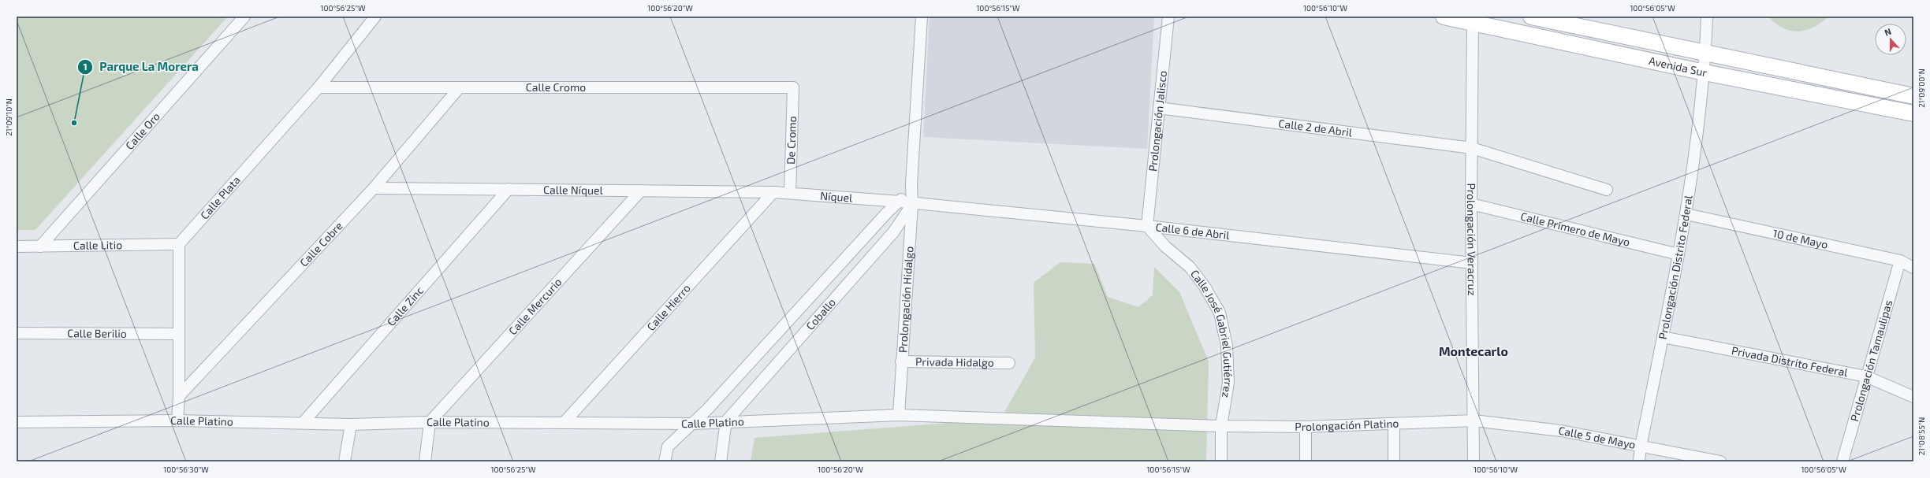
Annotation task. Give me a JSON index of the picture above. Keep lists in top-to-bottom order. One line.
{"streets":{"main road":["Avenida Sur"],"street":["Calle Cromo","Prolongación Jalisco","Calle 2 de Abril","Calle Oro","De Cromo","Calle Níquel","Níquel","Calle Plata","Calle Primero de Mayo","Calle 6 de Abril","10 de Mayo","Prolongación Veracruz","Calle Cobre","Calle Litio","Prolongación Distrito Federal","Prolongación Hidalgo","Calle Zinc","Calle Mercurio","Calle Hierro","Coballo","Calle Berilio","Calle José Gabriel Gutiérrez","Prolongación Tamaulipas","Privada Hidalgo","Privada Distrito Federal","Calle Platino","Prolongación Platino","Calle 5 de Mayo"]},"crossings":[["Avenida Sur","Prolongación Veracruz"],["Avenida Sur","Prolongación Distrito Federal"],["Calle Cromo","De Cromo"],["Calle Cromo","Calle Plata"],["Calle Cromo","Calle Cobre"],["Prolongación Jalisco","Calle 2 de Abril"],["Prolongación Jalisco","Calle 6 de Abril"],["Prolongación Jalisco","Calle José Gabriel Gutiérrez"],["Calle 2 de Abril","Prolongación Veracruz"],["Calle Oro","Calle Litio"],["De Cromo","Níquel"],["Calle Níquel","Níquel"],["Calle Níquel","Calle Cobre"],["Calle Níquel","Calle Zinc"],["Calle Níquel","Calle Mercurio"],["Calle Níquel","Calle Hierro"],["Níquel","Calle 6 de Abril"],["Níquel","Prolongación Hidalgo"],["Níquel","Calle Hierro"],["Níquel","Coballo"],["Calle Plata","Calle Litio"],["Calle Primero de Mayo","Prolongación Veracruz"],["Calle Primero de Mayo","Prolongación Distrito Federal"],["Calle 6 de Abril","Prolongación Veracruz"],["Calle 6 de Abril","Prolongación Hidalgo"],["Calle 6 de Abril","Coballo"],["Calle 6 de Abril","Calle José Gabriel Gutiérrez"],["10 de Mayo","Prolongación Distrito Federal"],["10 de Mayo","Prolongación Tamaulipas"],["Prolongación Veracruz","Prolongación Platino"],["Prolongación Veracruz","Calle 5 de Mayo"],["Prolongación Distrito Federal","Privada Distrito Federal"],["Prolongación Distrito Federal","Calle 5 de Mayo"],["Prolongación Hidalgo","Coballo"],["Prolongación Hidalgo","Privada Hidalgo"],["Prolongación Hidalgo","Calle Platino"],["Calle Zinc","Calle Platino"],["Calle Mercurio","Calle Platino"],["Calle Hierro","Calle Platino"],["Coballo","Calle Platino"],["Calle José Gabriel Gutiérrez","Calle Platino"],["Calle José Gabriel Gutiérrez","Prolongación Platino"],["Prolongación Tamaulipas","Privada Distrito Federal"],["Calle Platino","Prolongación Platino"],["Prolongación Platino","Calle 5 de Mayo"]],"districts":["Montecarlo"],"places":["Parque La Morera"],"north":"top","coordinates":["100°56'25\"W","100°56'20\"W","100°56'15\"W","100°56'10\"W","100°56'05\"W","21°09'00\"N","21°09'10\"N","21°08'55\"N","100°56'30\"W"]}
